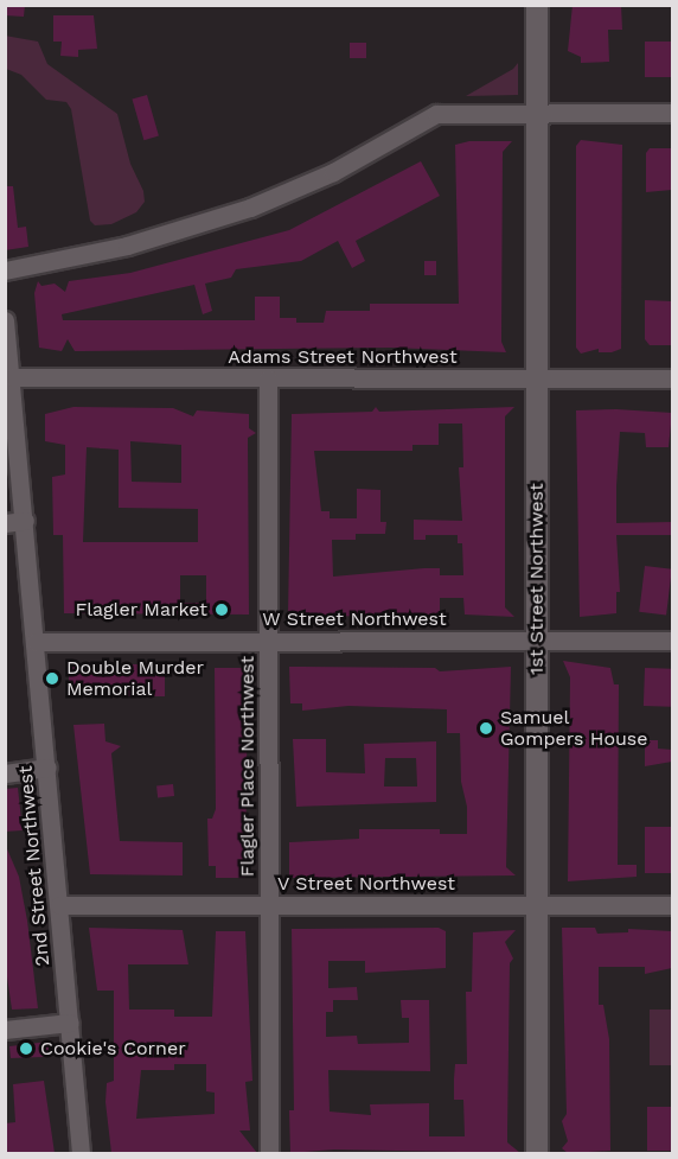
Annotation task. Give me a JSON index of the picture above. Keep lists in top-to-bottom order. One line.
{"streets":{"street":["Adams Street Northwest","1st Street Northwest","W Street Northwest","Flagler Place Northwest","2nd Street Northwest","V Street Northwest"]},"crossings":[["Adams Street Northwest","1st Street Northwest"],["Adams Street Northwest","Flagler Place Northwest"],["Adams Street Northwest","2nd Street Northwest"],["1st Street Northwest","W Street Northwest"],["1st Street Northwest","V Street Northwest"],["W Street Northwest","Flagler Place Northwest"],["W Street Northwest","2nd Street Northwest"],["Flagler Place Northwest","V Street Northwest"],["2nd Street Northwest","V Street Northwest"]],"places":["Flagler Market","Double Murder Memorial","Samuel Gompers House","Cookie's Corner"]}
